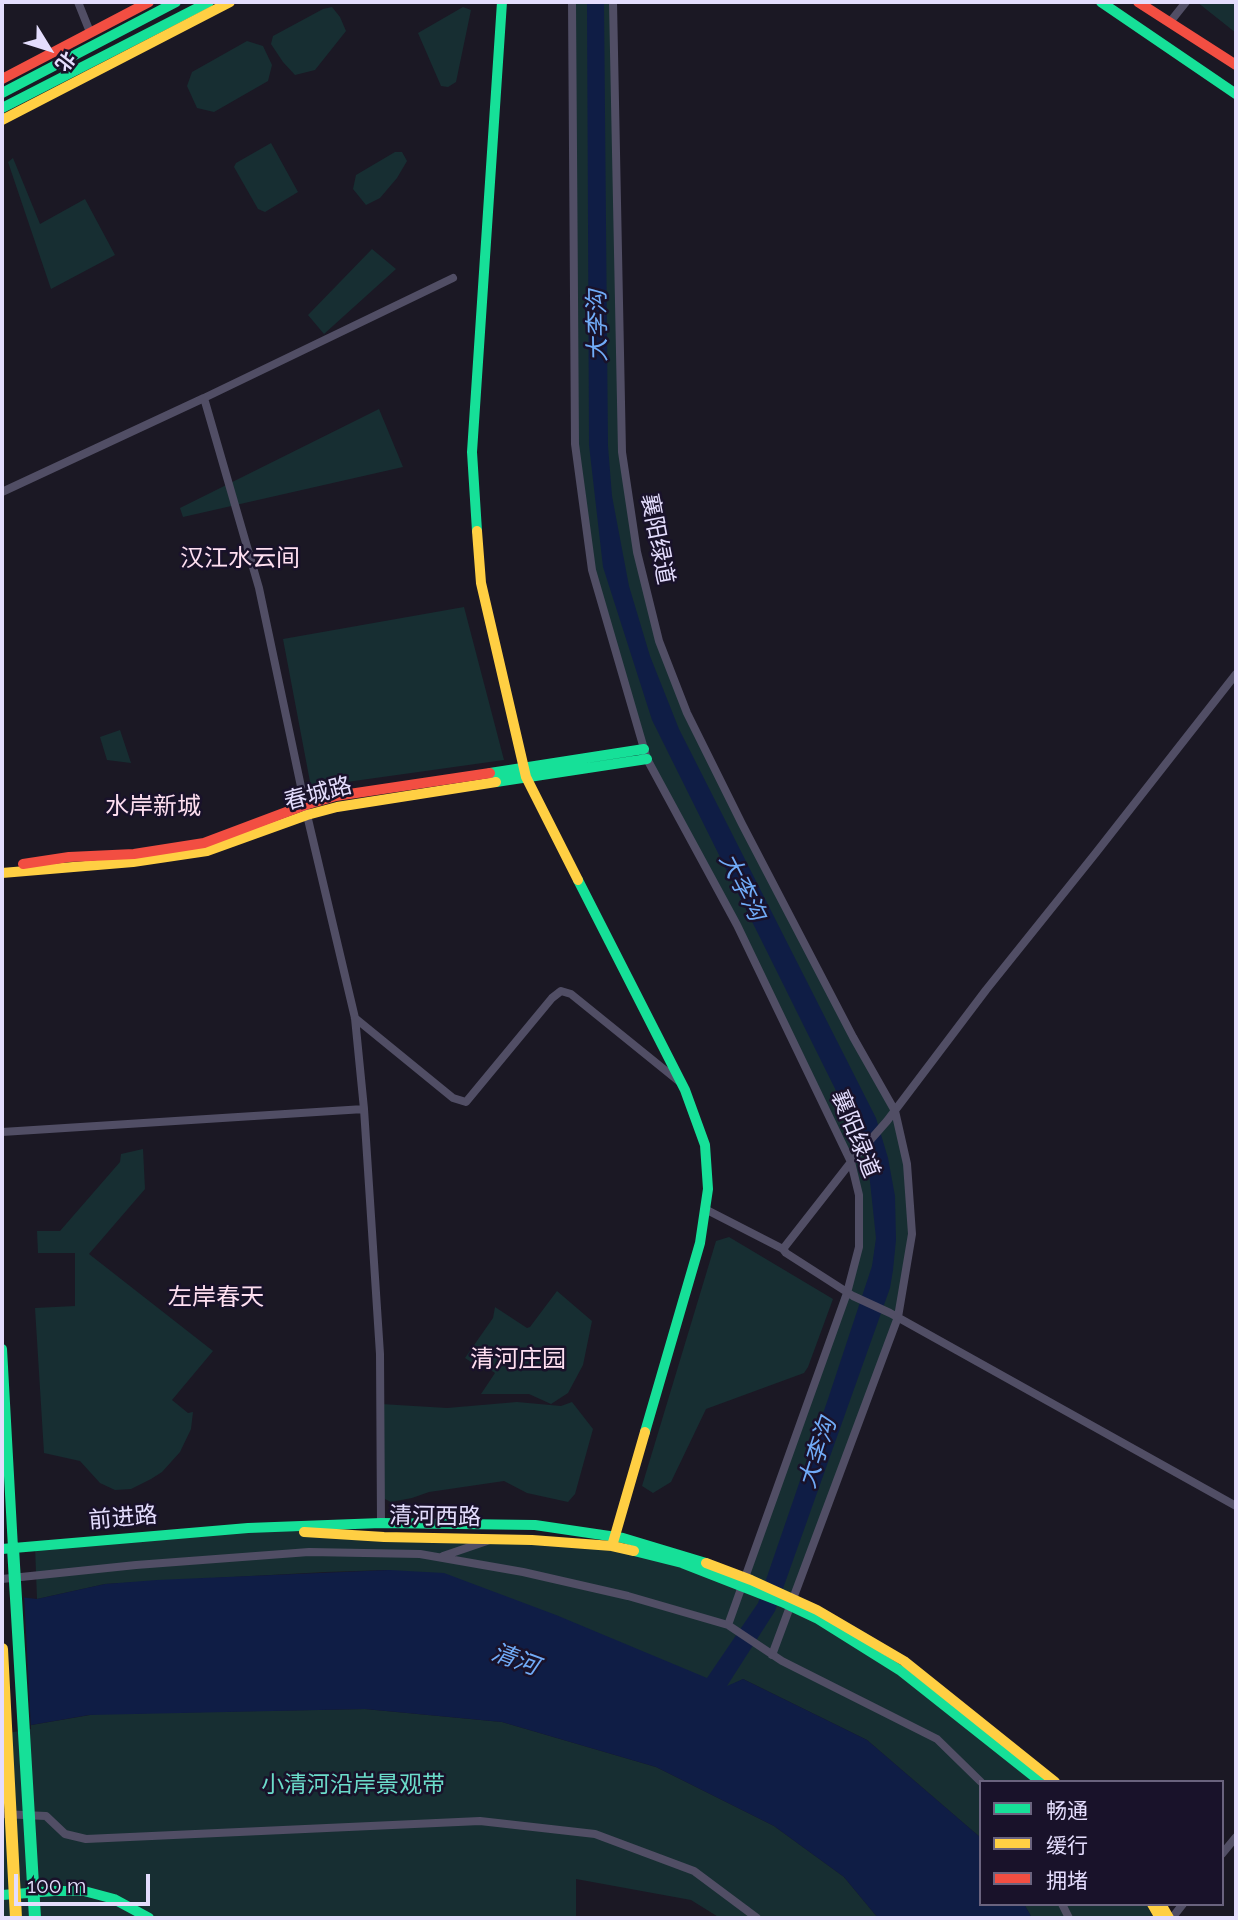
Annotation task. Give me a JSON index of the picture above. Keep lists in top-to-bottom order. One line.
{"streets":{"main road":["春城路","清河西路","前进路"],"street":["襄阳绿道"]},"crossings":[["襄阳绿道","春城路"],["清河西路","前进路"]],"districts":["汉江水云间","水岸新城","左岸春天","清河庄园"],"water":["大李沟","清河"],"parks":["小清河沿岸景观带"],"legend":["畅通","缓行","拥堵"],"scale_bar":"100 m","north":"bottom right"}
